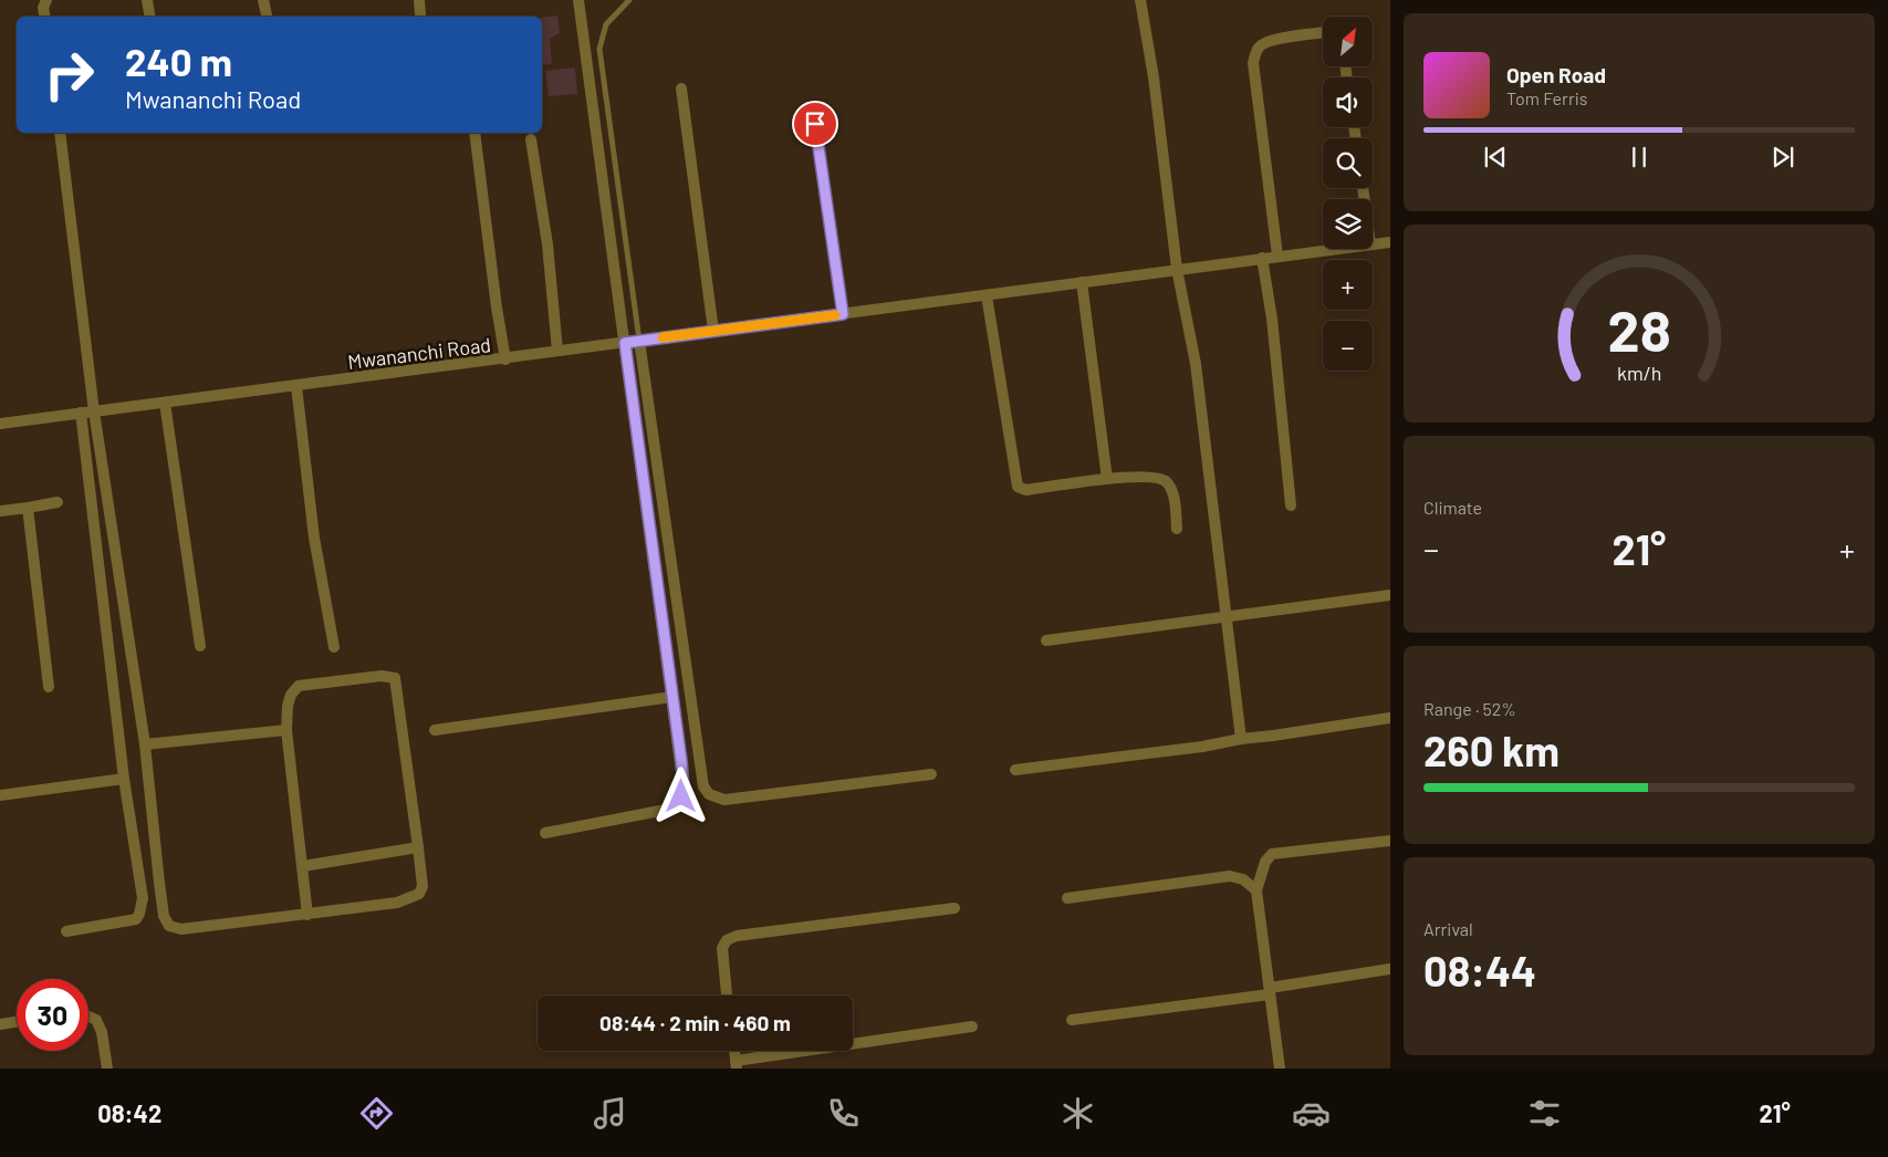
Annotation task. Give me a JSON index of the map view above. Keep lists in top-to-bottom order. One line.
{"streets":{"street":["Mwananchi Road"]},"north":"top right","page":{"map_buttons":["+","−"],"turn":["240 m","Mwananchi Road"],"song":["Open Road","Tom Ferris"],"tile":["Climate",["Range · 52%","260 km"],["Arrival","08:44"]],"heat":["−","21°","+"],"limit":"30","trip":"08:44 · 2 min · 460 m","tabs":["08:42","21°"],"gauge":["28","km/h"]}}
